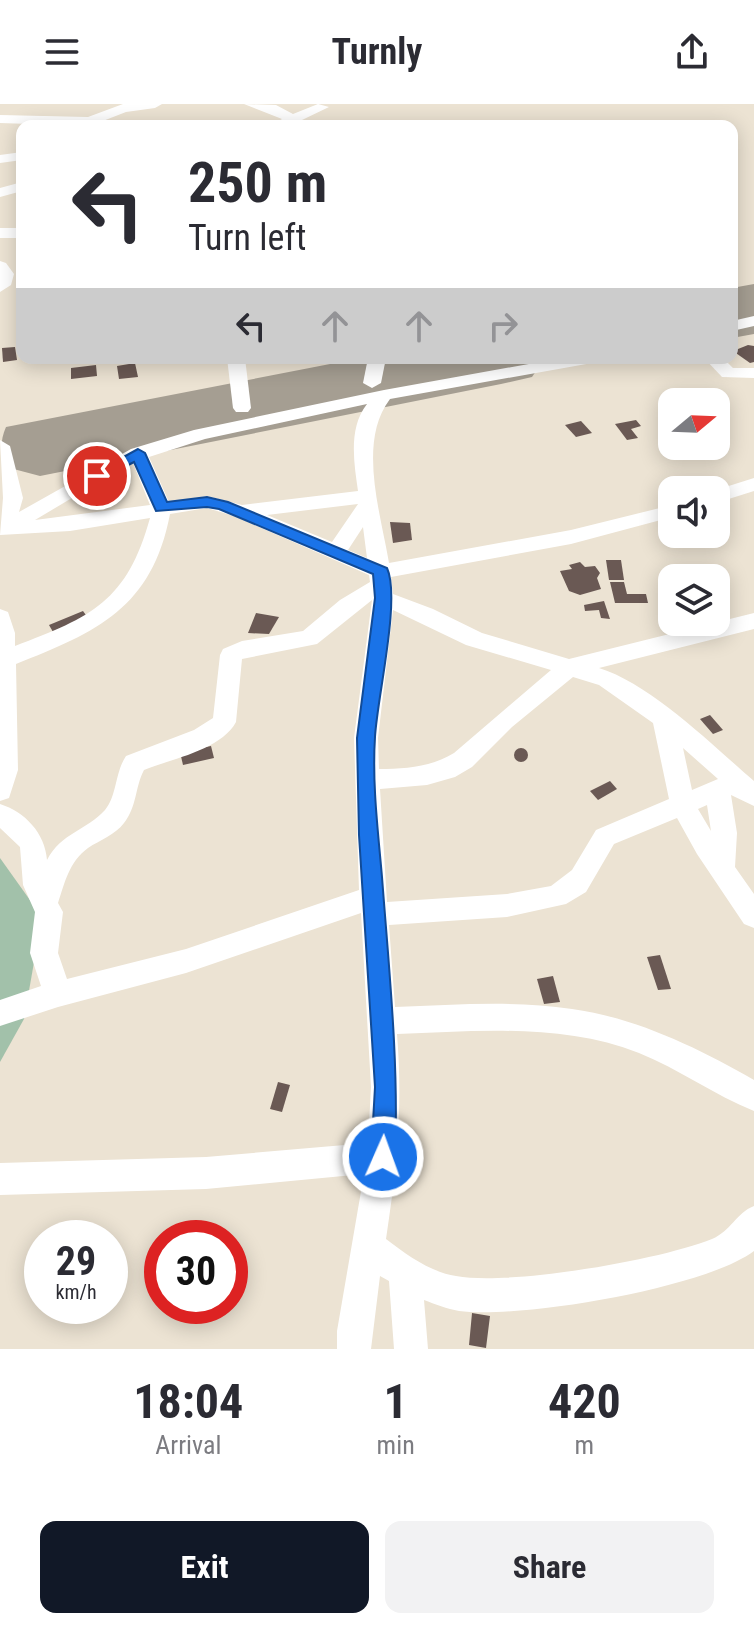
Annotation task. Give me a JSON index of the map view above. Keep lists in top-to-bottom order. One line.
{"north":"right","page":{"header":"Turnly","turn":["250 m","Turn left"],"speed":"29 km/h","limit":"30","eta":["18:04","Arrival","1","min","420","m"],"buttons":["Exit","Share"]}}
